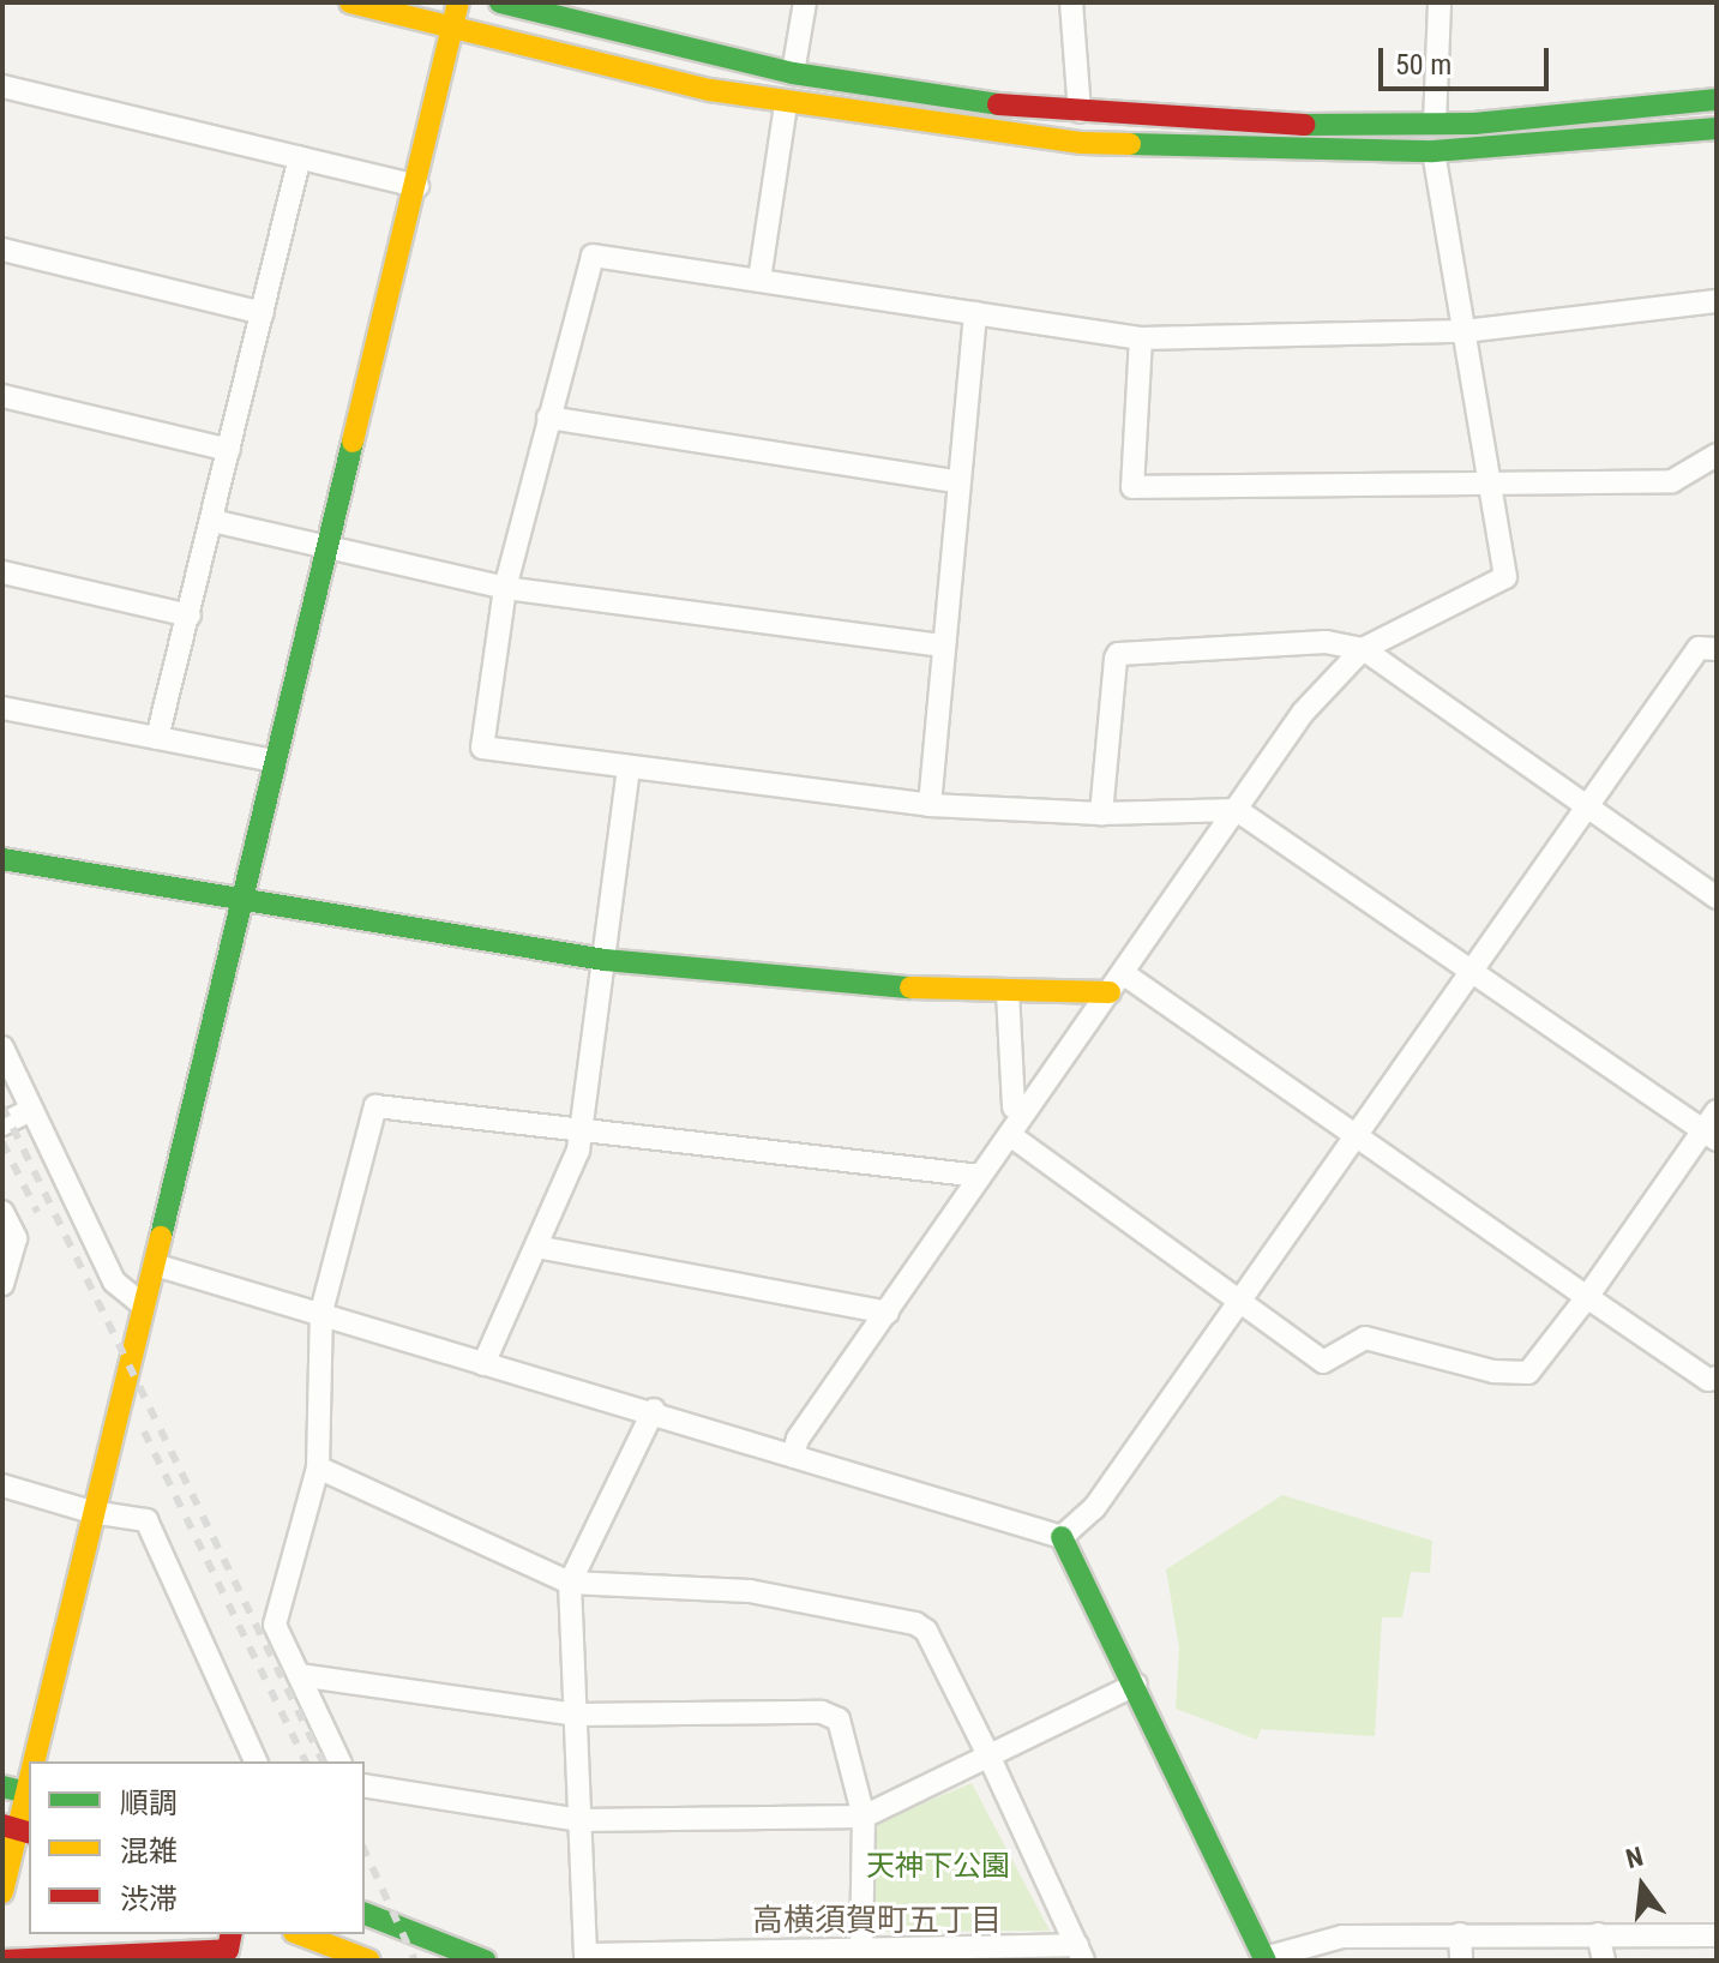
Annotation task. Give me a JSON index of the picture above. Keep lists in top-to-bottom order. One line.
{"districts":["高横須賀町五丁目"],"parks":["天神下公園"],"legend":["順調","混雑","渋滞"],"scale_bar":"50 m","north":"top"}
